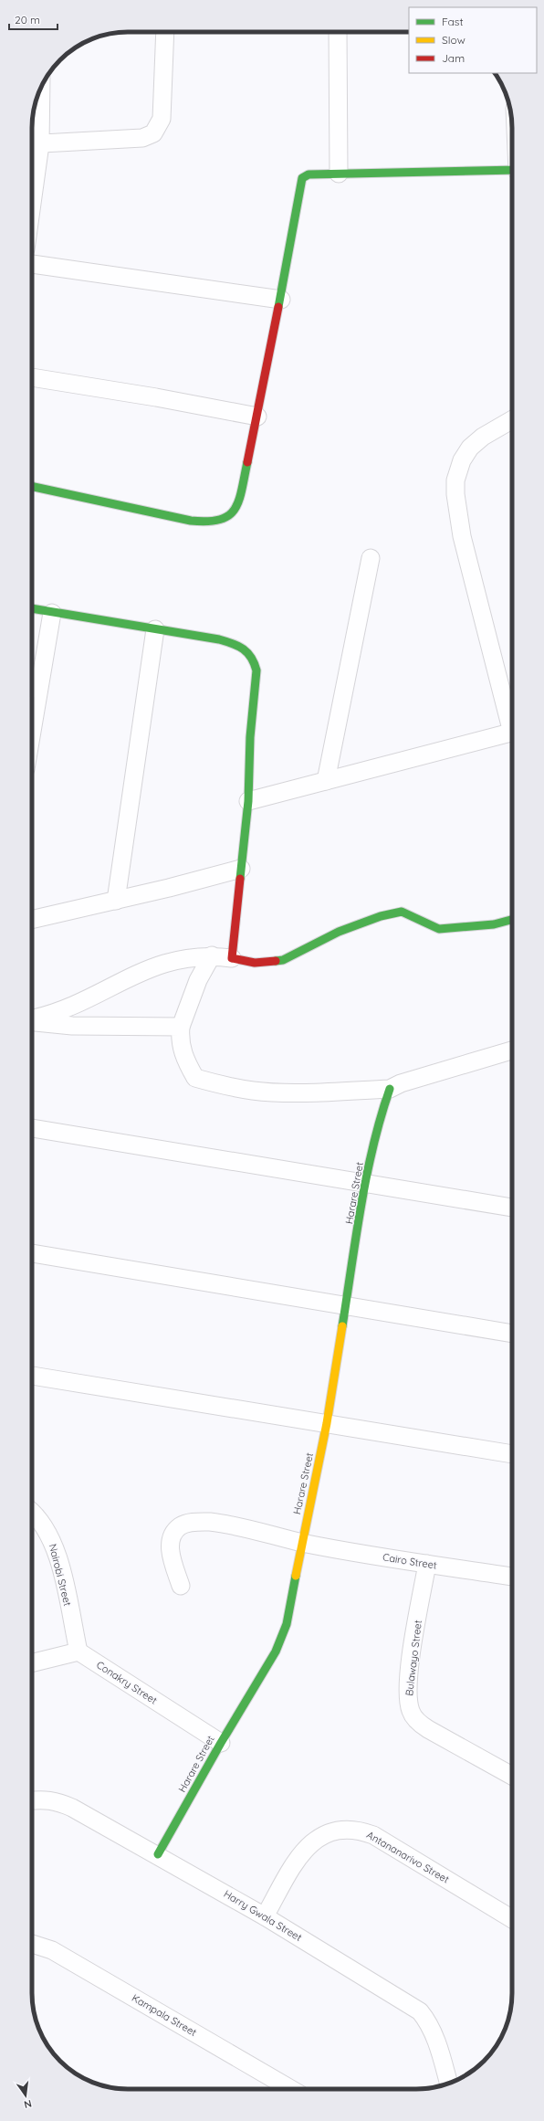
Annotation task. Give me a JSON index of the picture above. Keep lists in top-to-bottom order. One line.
{"streets":{"street":["Harare Street","Cairo Street","Nairobi Street","Bulawayo Street","Conakry Street","Antananarivo Street","Harry Gwala Street","Kampala Street"]},"crossings":[["Harare Street","Cairo Street"],["Harare Street","Conakry Street"],["Harare Street","Harry Gwala Street"],["Cairo Street","Bulawayo Street"],["Nairobi Street","Conakry Street"],["Antananarivo Street","Harry Gwala Street"]],"legend":["Fast","Slow","Jam"],"scale_bar":"20 m","north":"bottom"}
